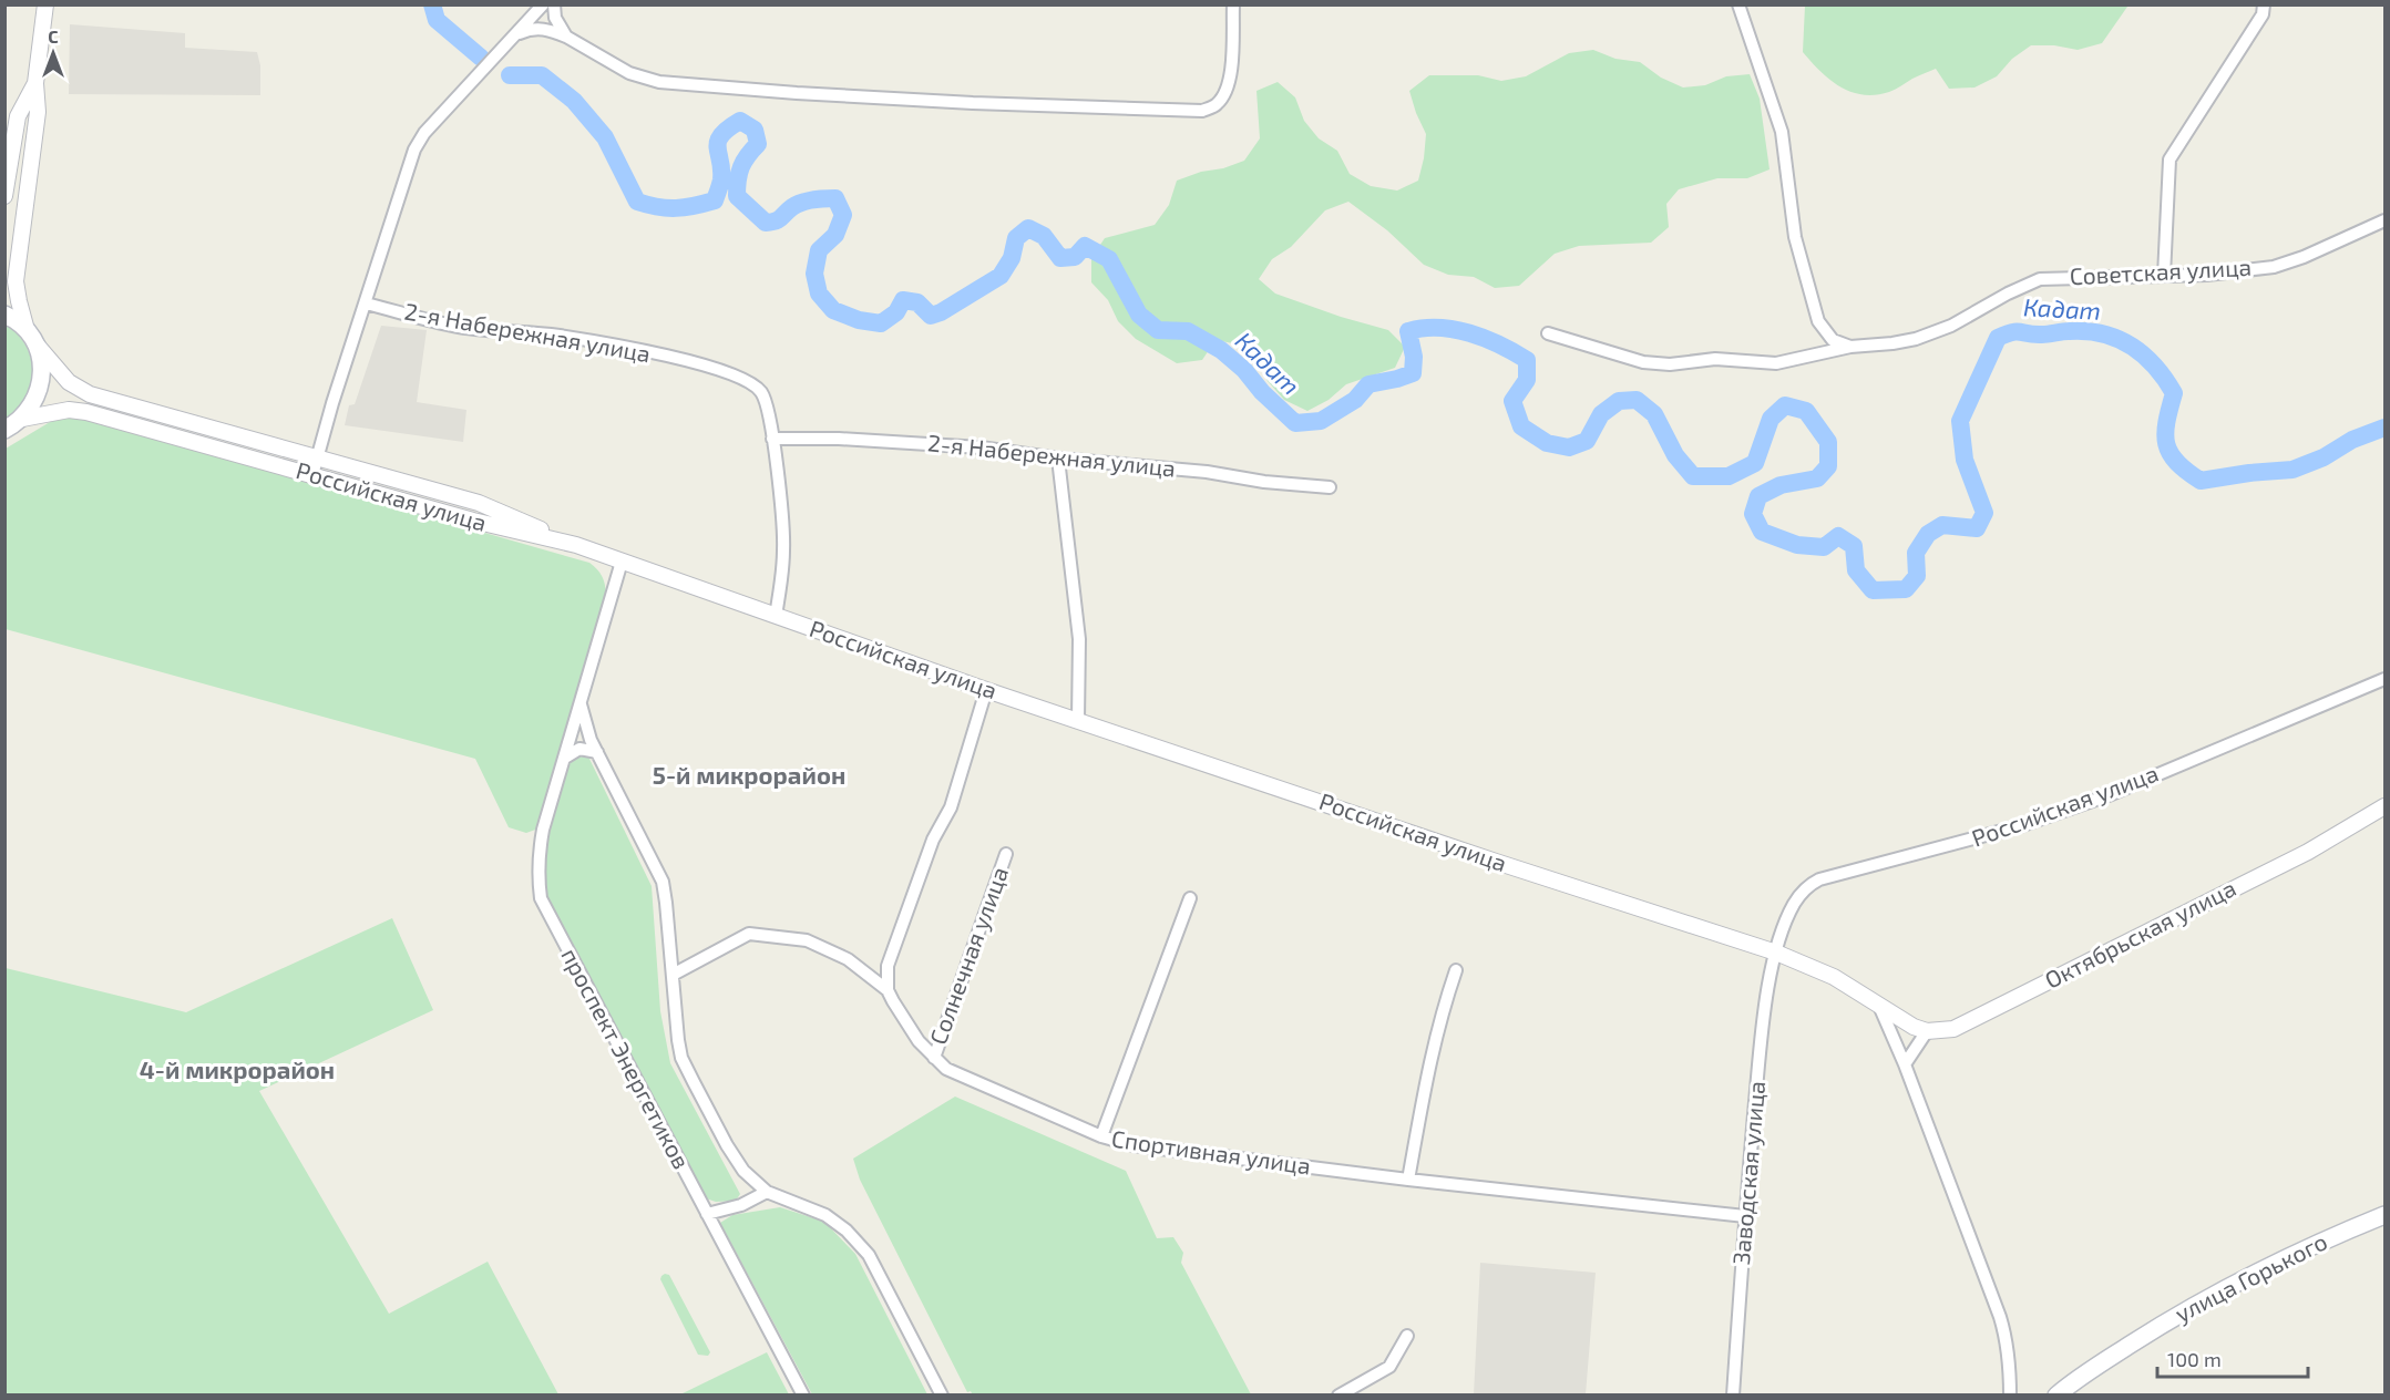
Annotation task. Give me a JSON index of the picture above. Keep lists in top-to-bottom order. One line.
{"streets":{"main road":["улица Горького"],"street":["Советская улица","2-я Набережная улица","Российская улица","Октябрьская улица","Солнечная улица","проспект Энергетиков","Спортивная улица","Заводская улица"]},"crossings":[["Российская улица","Октябрьская улица"],["Российская улица","проспект Энергетиков"],["Российская улица","Заводская улица"],["Солнечная улица","Спортивная улица"],["Спортивная улица","Заводская улица"]],"districts":["5-й микрорайон","4-й микрорайон"],"water":["Кадат"],"scale_bar":"100 m","north":"top"}
